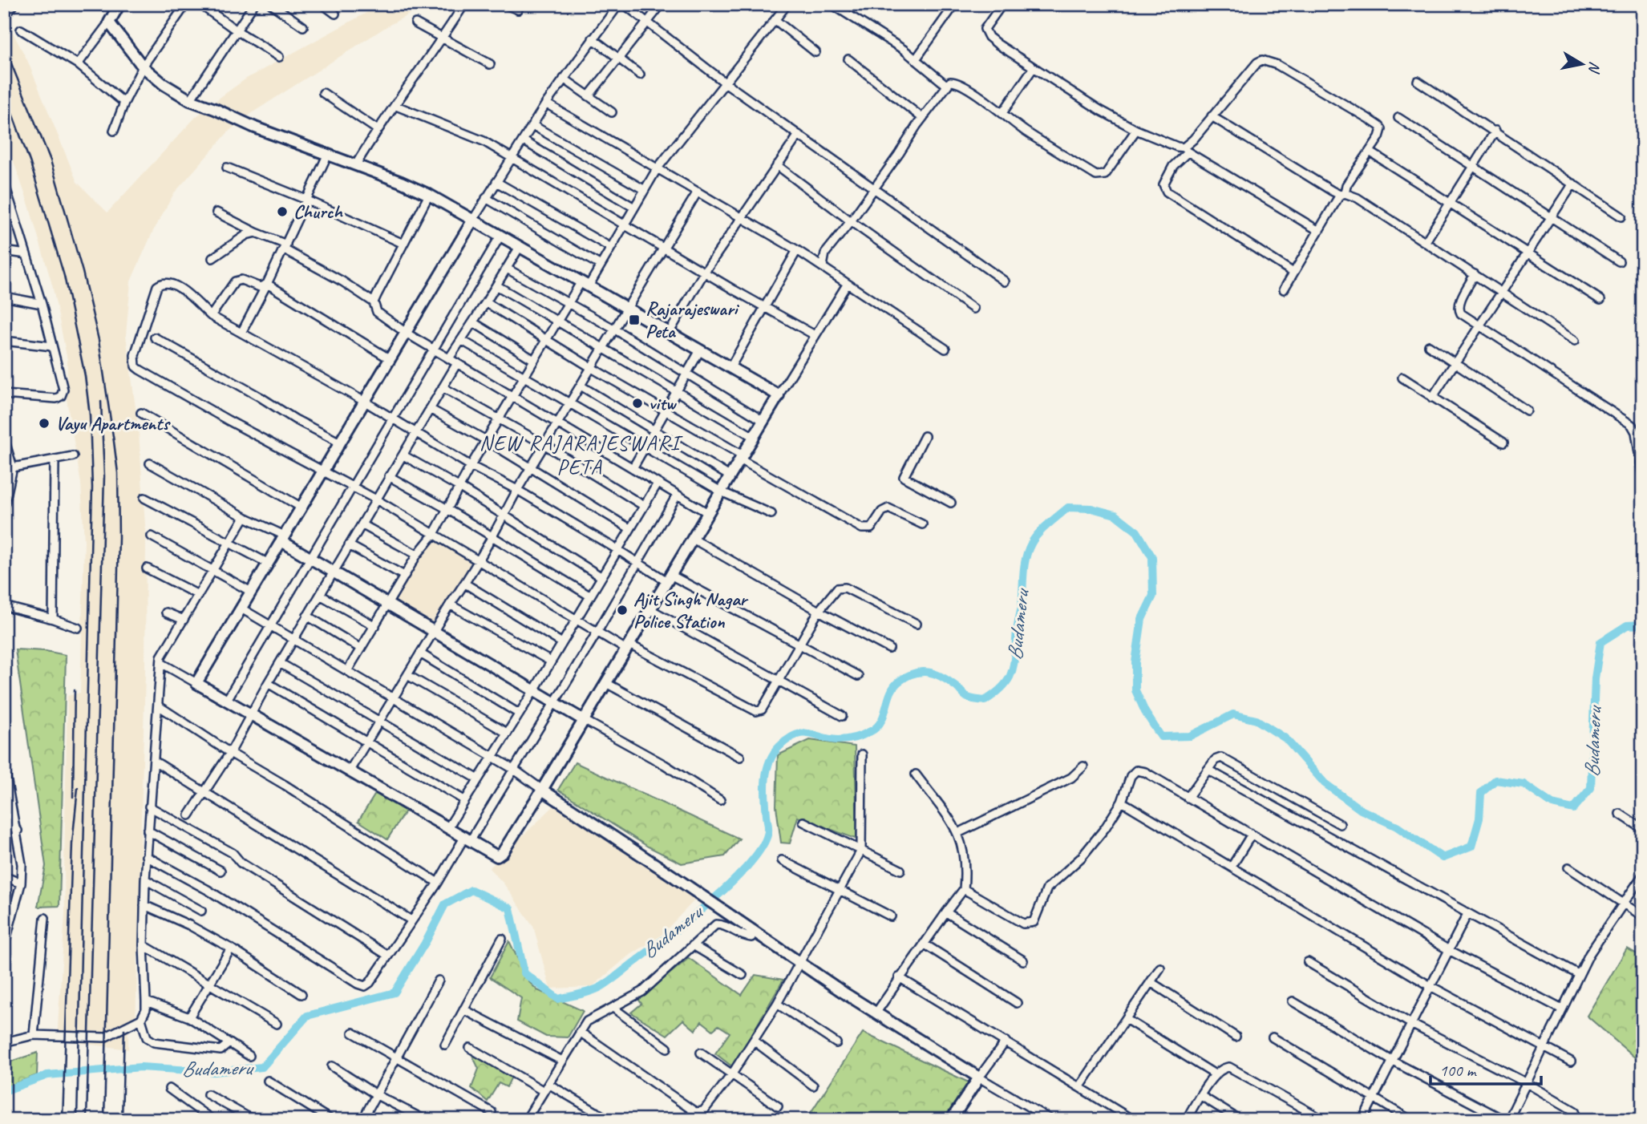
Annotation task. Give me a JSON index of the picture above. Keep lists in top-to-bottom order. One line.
{"districts":["NEW RAJARAJESWARI PETA"],"water":["Budameru"],"places":{"other":["Church","vitw","Vayu Apartments","Ajit Singh Nagar Police Station"],"transit":["Rajarajeswari Peta"]},"scale_bar":"100 m","north":"right"}
